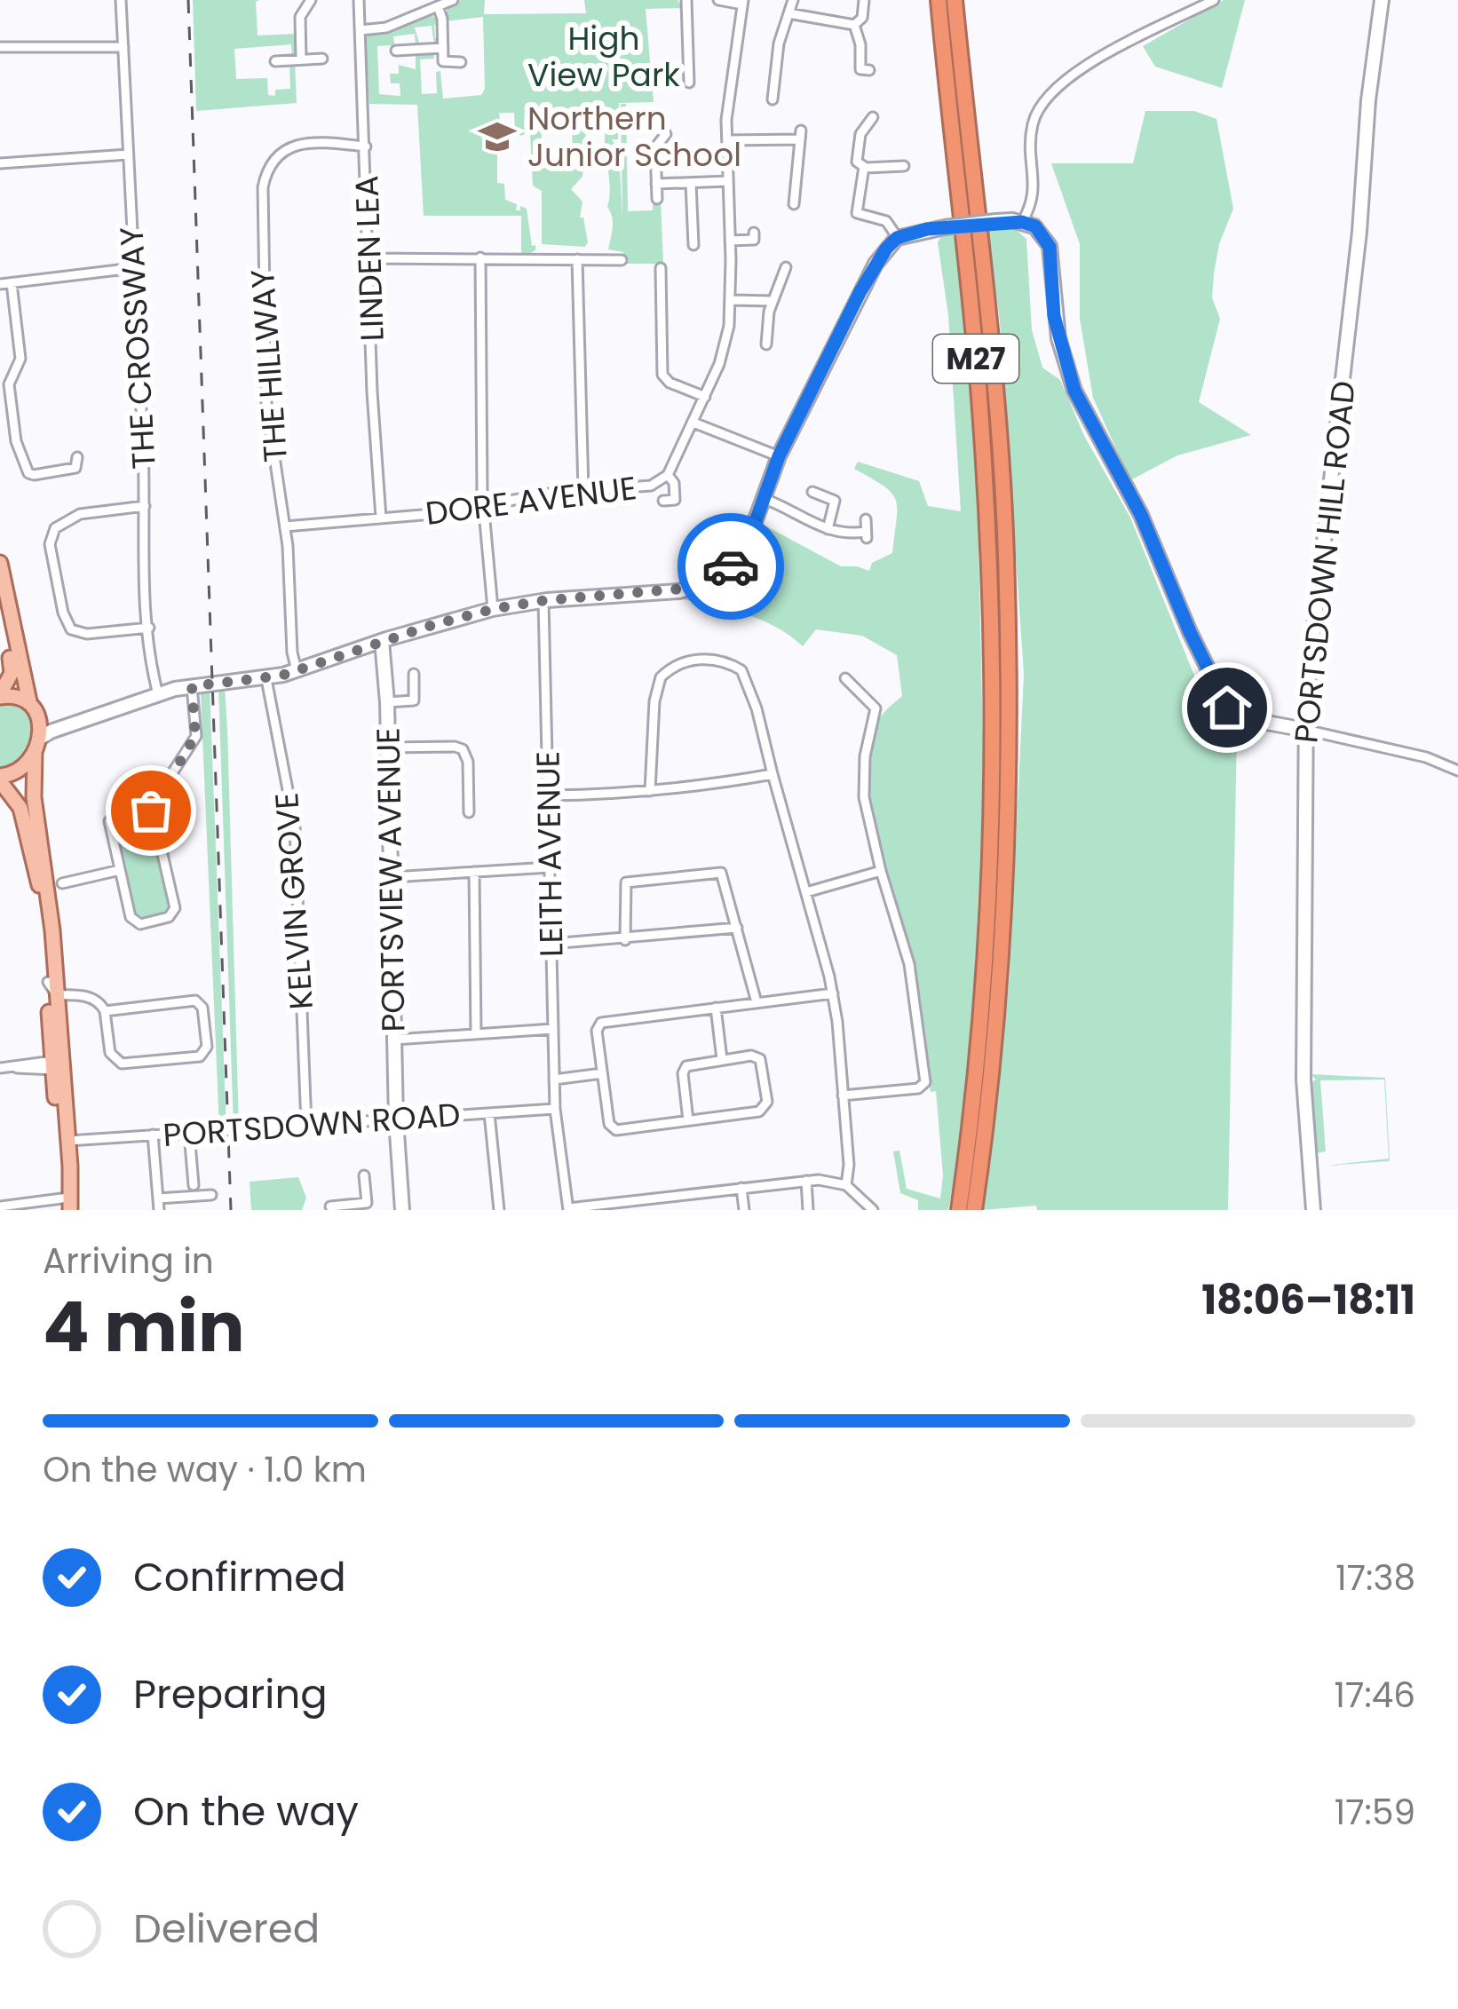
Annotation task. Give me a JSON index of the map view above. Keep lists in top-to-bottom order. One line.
{"streets":{"highway":["M27"],"street":["LINDEN LEA","THE CROSSWAY","THE HILLWAY","DORE AVENUE","PORTSDOWN HILL ROAD","LEITH AVENUE","PORTSVIEW AVENUE","KELVIN GROVE","PORTSDOWN ROAD"]},"crossings":[["LINDEN LEA","THE HILLWAY"],["LINDEN LEA","DORE AVENUE"],["THE HILLWAY","DORE AVENUE"],["LEITH AVENUE","PORTSDOWN ROAD"],["PORTSVIEW AVENUE","PORTSDOWN ROAD"],["KELVIN GROVE","PORTSDOWN ROAD"]],"parks":["High View Park"],"places":{"school or university":["Northern Junior School"]},"page":{"heading":["4 min","Arriving in","18:06–18:11"],"bar":"On the way · 1.0 km","list":[["Confirmed","17:38"],["Preparing","17:46"],["On the way","17:59"],"Delivered"]}}
